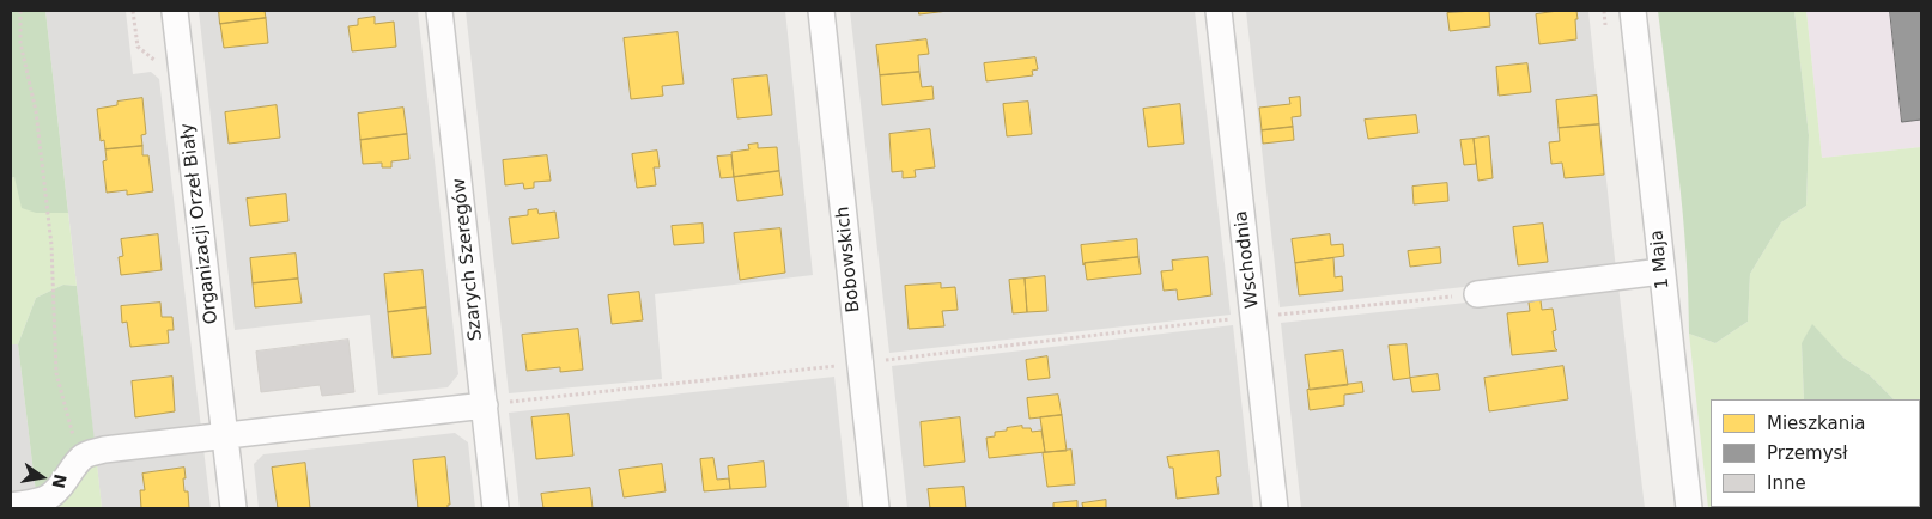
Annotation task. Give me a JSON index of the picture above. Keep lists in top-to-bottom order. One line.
{"streets":{"street":["Organizacji Orzeł Biały","Szarych Szeregów","Bobowskich","Wschodnia","1 Maja"]},"legend":["Mieszkania","Przemysł","Inne"],"north":"right"}
